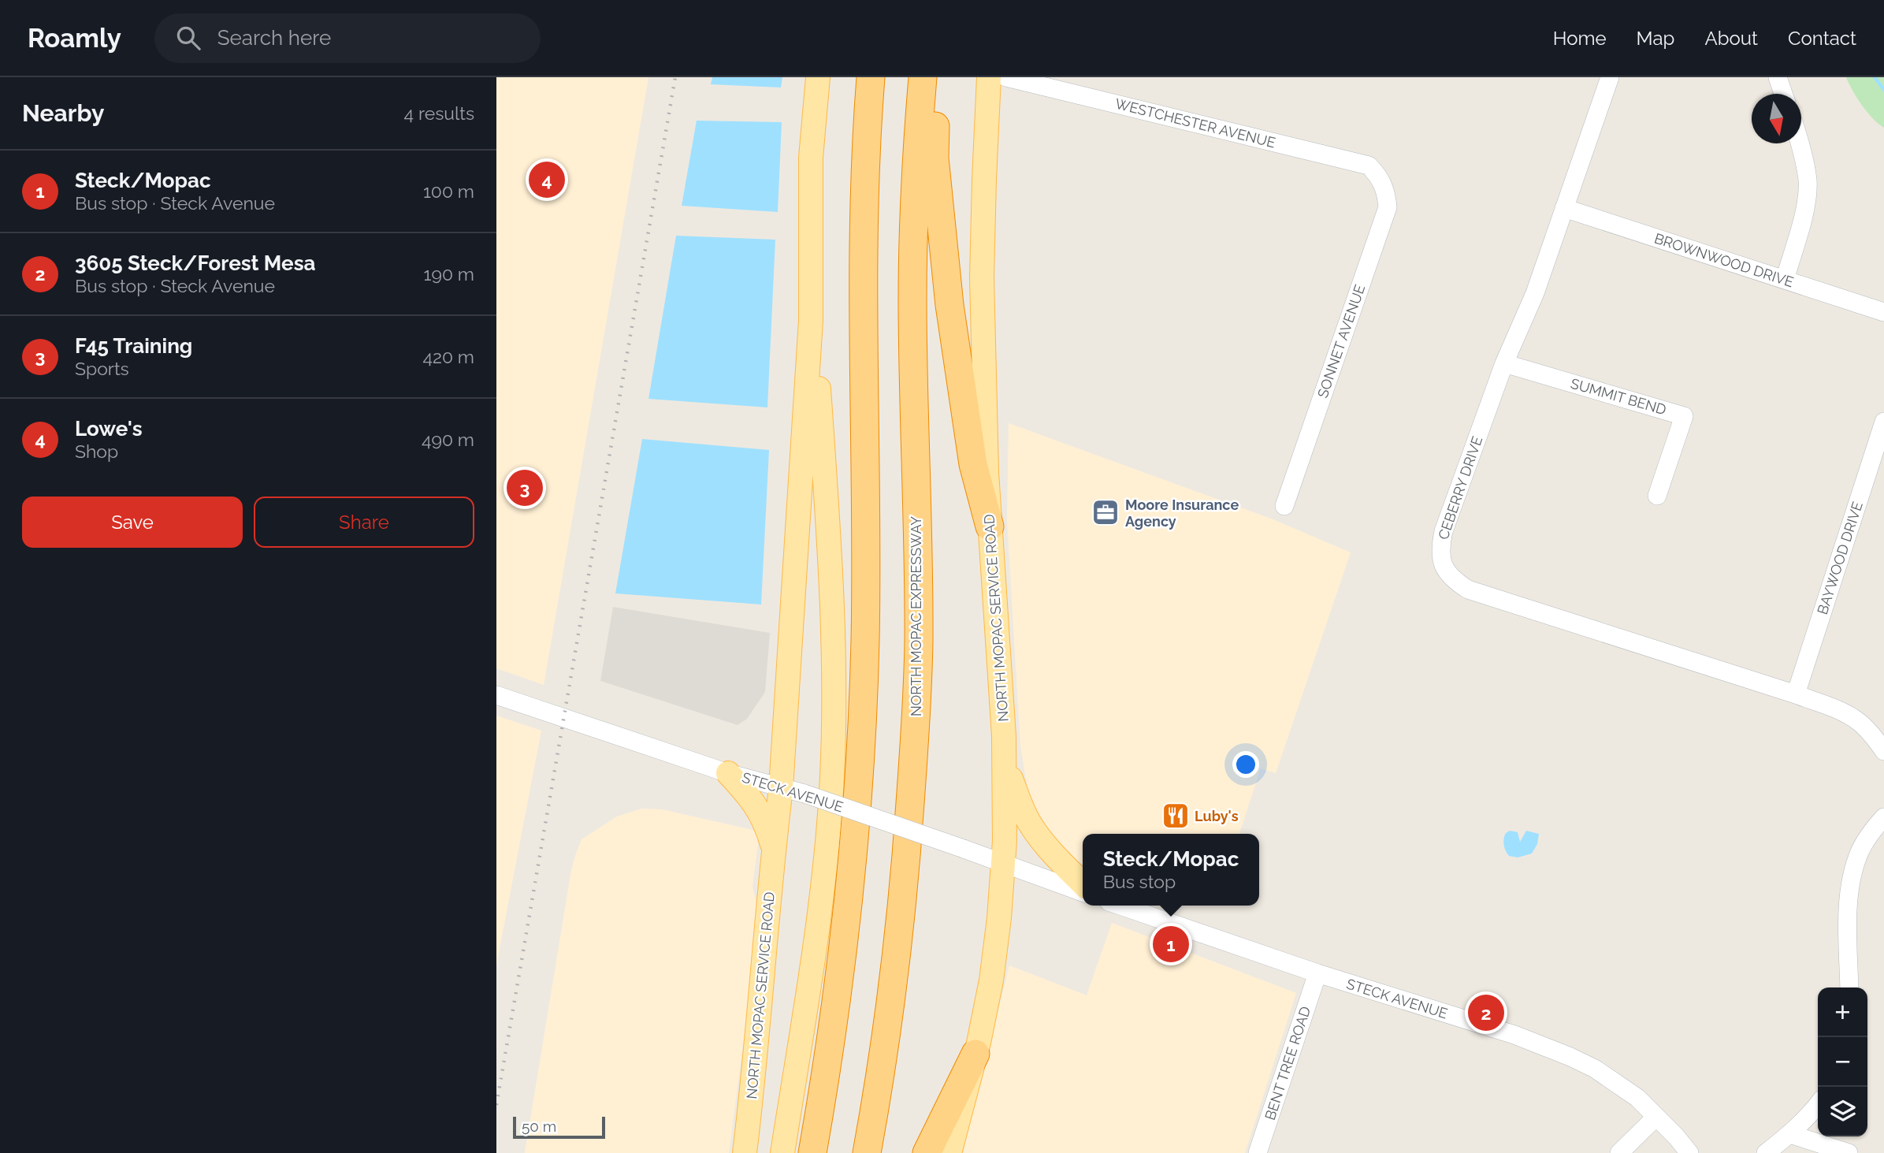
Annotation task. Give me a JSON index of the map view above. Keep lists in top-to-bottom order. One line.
{"streets":{"highway":["NORTH MOPAC EXPRESSWAY"],"main road":["NORTH MOPAC SERVICE ROAD"],"street":["WESTCHESTER AVENUE","BROWNWOOD DRIVE","SONNET AVENUE","SUMMIT BEND","CEBERRY DRIVE","BAYWOOD DRIVE","STECK AVENUE","BENT TREE ROAD"]},"crossings":[["WESTCHESTER AVENUE","SONNET AVENUE"],["BROWNWOOD DRIVE","CEBERRY DRIVE"],["SUMMIT BEND","CEBERRY DRIVE"],["CEBERRY DRIVE","BAYWOOD DRIVE"],["NORTH MOPAC SERVICE ROAD","STECK AVENUE"],["STECK AVENUE","BENT TREE ROAD"]],"places":{"office":["Moore Insurance Agency"],"restaurant":["Luby's"]},"scale_bar":"50 m","north":"bottom","page":{"header":"Roamly","search":"Search here","nav":["Home","Map","About","Contact"],"heading":["Nearby","4 results"],"list":[{"mark":"1","name":"Steck/Mopac","note":"Bus stop · Steck Avenue","value":"100 m"},{"mark":"2","name":"3605 Steck/Forest Mesa","note":"Bus stop · Steck Avenue","value":"190 m"},{"mark":"3","name":"F45 Training","note":"Sports","value":"420 m"},{"mark":"4","name":"Lowe's","note":"Shop","value":"490 m"}],"pins":["4","3","1","2"],"buttons":["Save","Share"],"popup":["Steck/Mopac","Bus stop"],"map_buttons":["+","−"],"scale":"50 m"}}
